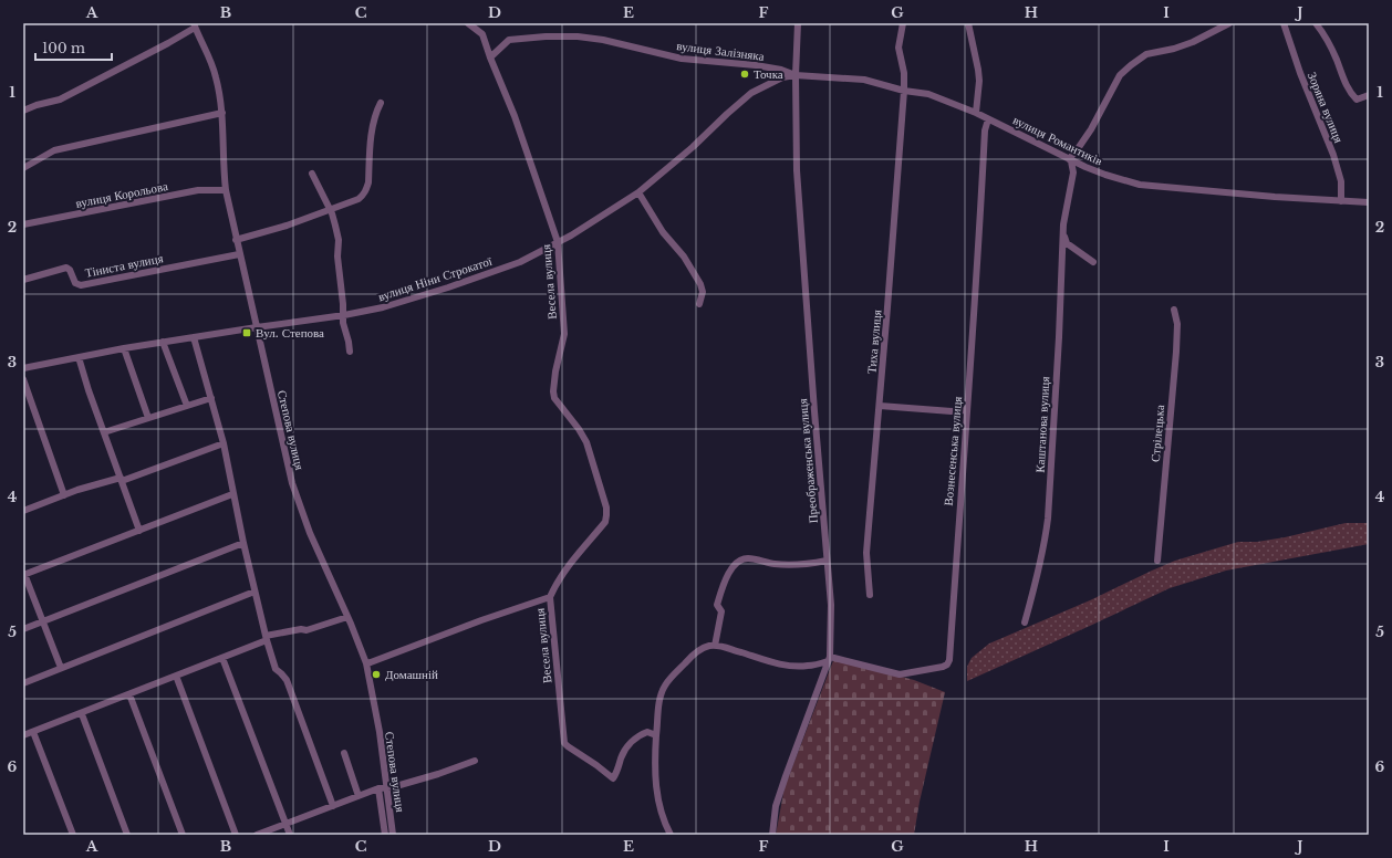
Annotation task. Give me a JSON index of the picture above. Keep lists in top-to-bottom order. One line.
{"streets":{"street":["вулиця Залізняка","Зоряна вулиця","вулиця Романтиків","вулиця Корольова","Тіниста вулиця","вулиця Ніни Строкатої","Весела вулиця","Тиха вулиця","Каштанова вулиця","Степова вулиця","Стрілецька","Вознесенська вулиця","Преображенська вулиця"]},"crossings":[["вулиця Залізняка","вулиця Романтиків"],["вулиця Залізняка","вулиця Ніни Строкатої"],["вулиця Залізняка","Весела вулиця"],["вулиця Залізняка","Преображенська вулиця"],["Зоряна вулиця","вулиця Романтиків"],["вулиця Романтиків","вулиця Ніни Строкатої"],["вулиця Романтиків","Тиха вулиця"],["вулиця Романтиків","Каштанова вулиця"],["вулиця Романтиків","Вознесенська вулиця"],["вулиця Романтиків","Преображенська вулиця"],["вулиця Корольова","Степова вулиця"],["Тіниста вулиця","Степова вулиця"],["вулиця Ніни Строкатої","Весела вулиця"],["вулиця Ніни Строкатої","Степова вулиця"],["вулиця Ніни Строкатої","Преображенська вулиця"],["Вознесенська вулиця","Преображенська вулиця"]],"places":{"other":["Точка","Домашній"],"transit":["Вул. Степова"]},"scale_bar":"100 m","grid":{"columns":["A","B","C","D","E","F","G","H","I","J"],"rows":["1","2","3","4","5","6"]}}
